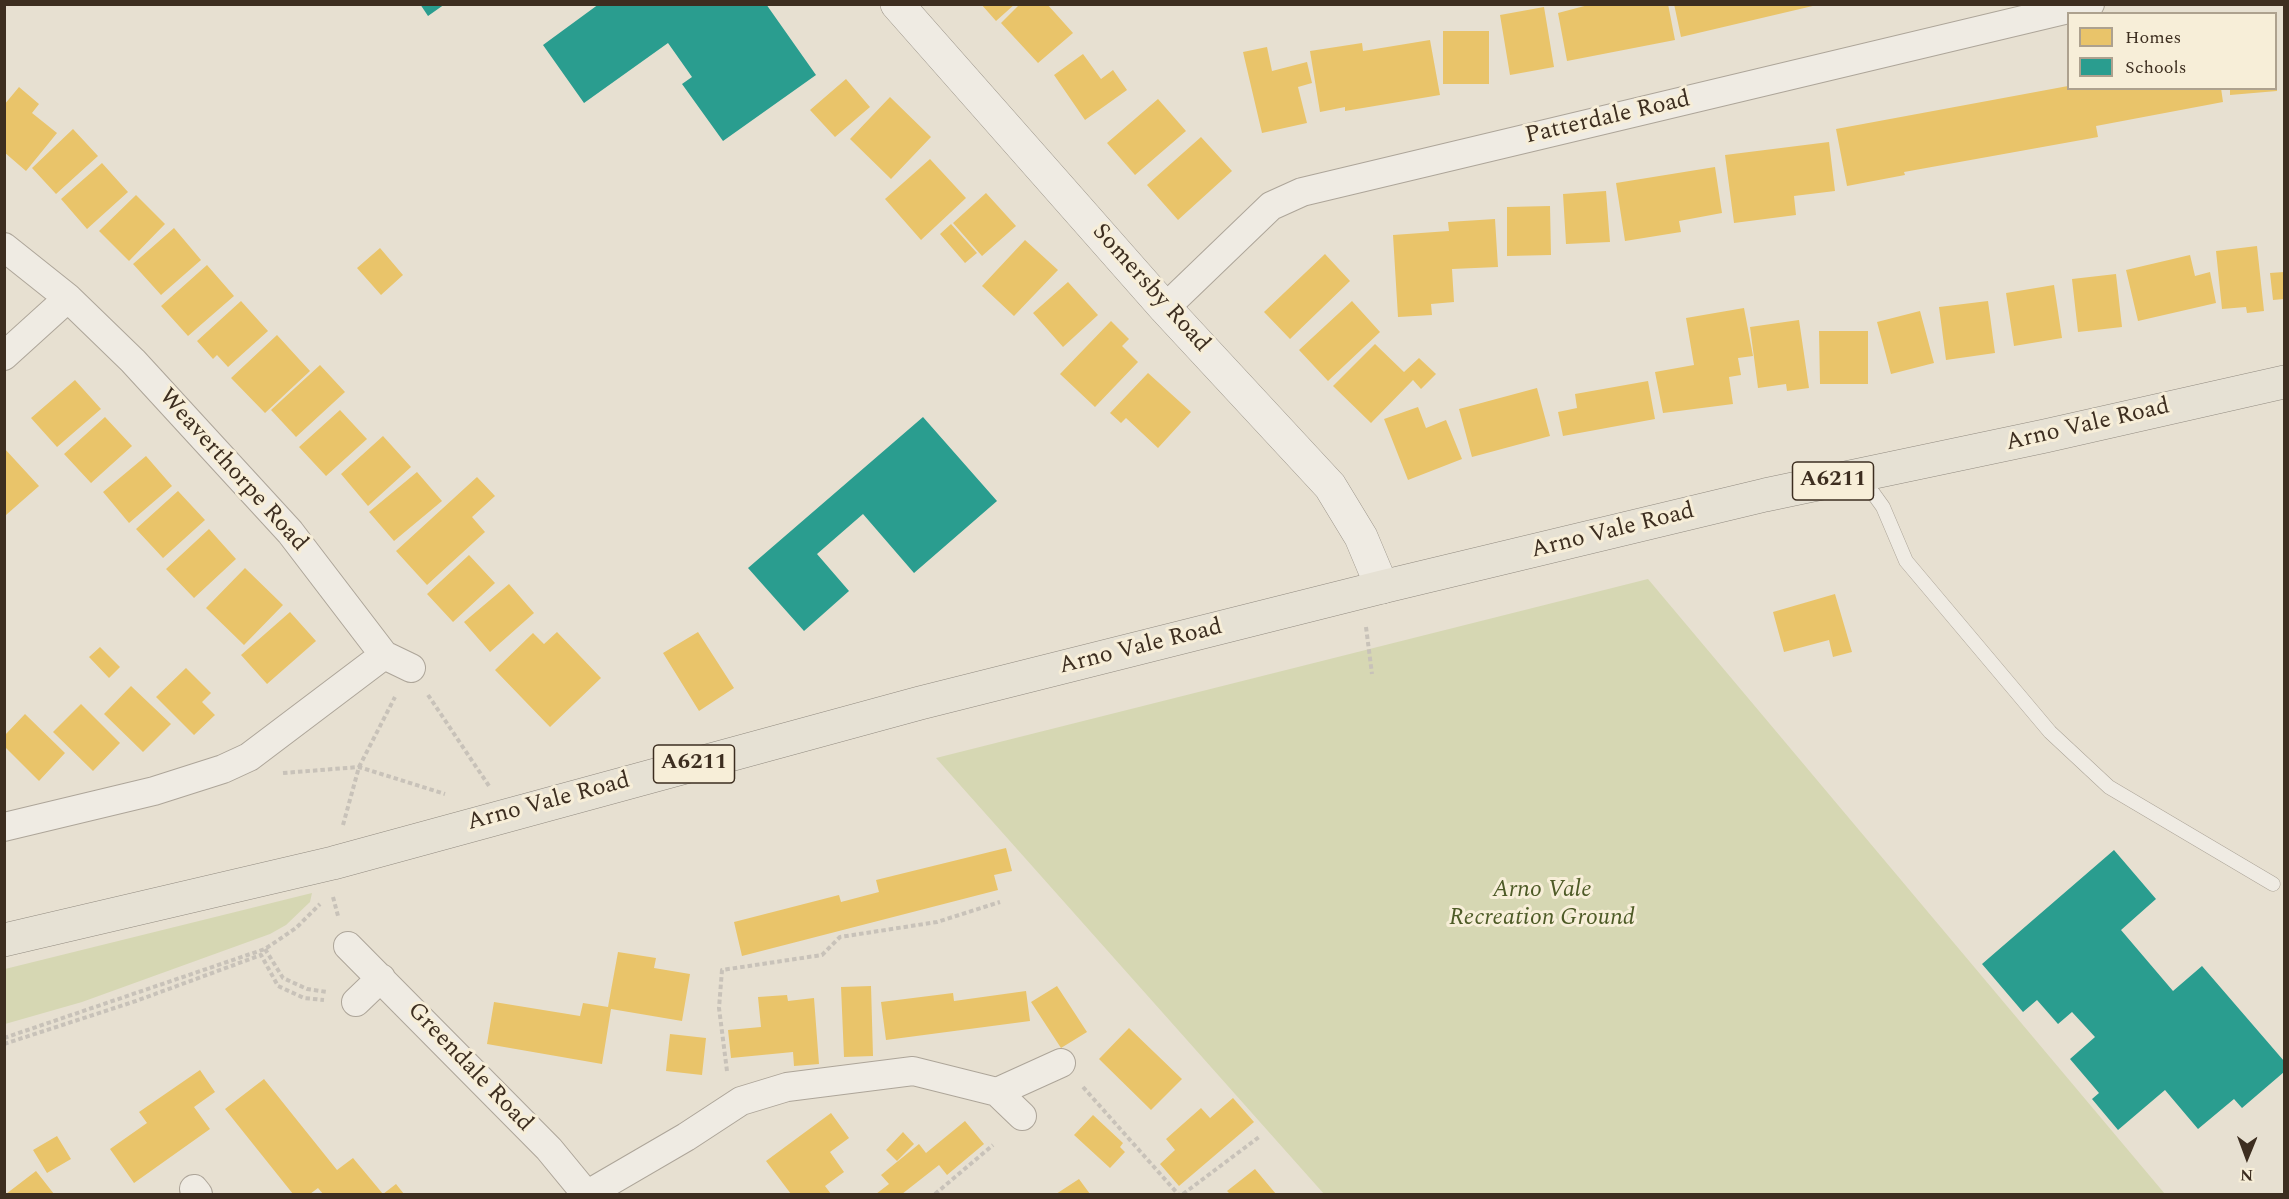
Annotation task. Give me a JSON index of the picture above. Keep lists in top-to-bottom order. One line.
{"streets":{"main road":["Arno Vale Road","A6211"],"street":["Patterdale Road","Somersby Road","Weaverthorpe Road","Greendale Road"]},"crossings":[["Patterdale Road","Somersby Road"],["Somersby Road","Arno Vale Road"]],"parks":["Arno Vale Recreation Ground"],"legend":["Homes","Schools"],"north":"bottom"}
